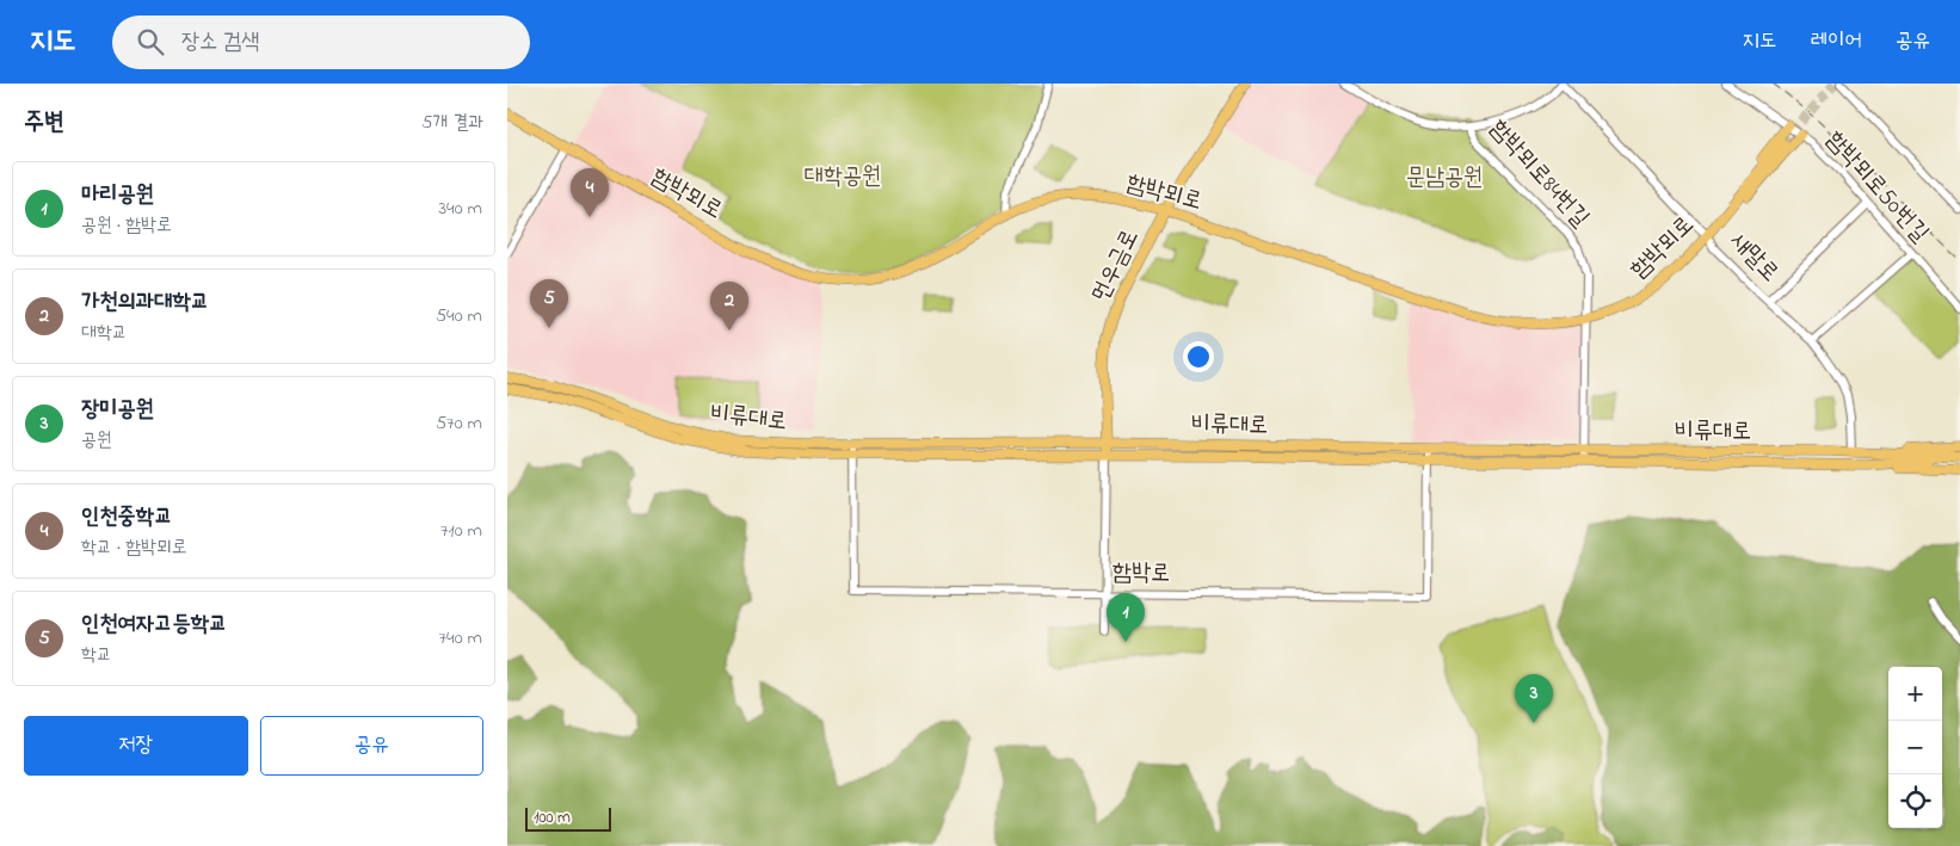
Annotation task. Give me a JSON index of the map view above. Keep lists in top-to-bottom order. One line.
{"streets":{"main road":["함박뫼로","먼우금로","비류대로"],"street":["함박뫼로84번길","함박뫼로50번길","새말로","함박로"]},"crossings":[["함박뫼로84번길","함박뫼로"],["함박뫼로84번길","비류대로"],["함박뫼로","새말로"],["함박뫼로","먼우금로"],["새말로","비류대로"],["먼우금로","비류대로"],["비류대로","함박로"]],"parks":["대학공원","문남공원"],"scale_bar":"100 m","page":{"header":"지도","search":"장소 검색","nav":["지도","레이어","공유"],"heading":["주변","5개 결과"],"list":[{"mark":"1","name":"마리공원","note":"공원 · 함박로","value":"340 m"},{"mark":"2","name":"가천의과대학교","note":"대학교","value":"540 m"},{"mark":"3","name":"장미공원","note":"공원","value":"570 m"},{"mark":"4","name":"인천중학교","note":"학교 · 함박뫼로","value":"710 m"},{"mark":"5","name":"인천여자고등학교","note":"학교","value":"740 m"}],"pins":["4","5","2","1","3"],"map_buttons":["+","−"],"buttons":["저장","공유"],"scale":"100 m"}}
